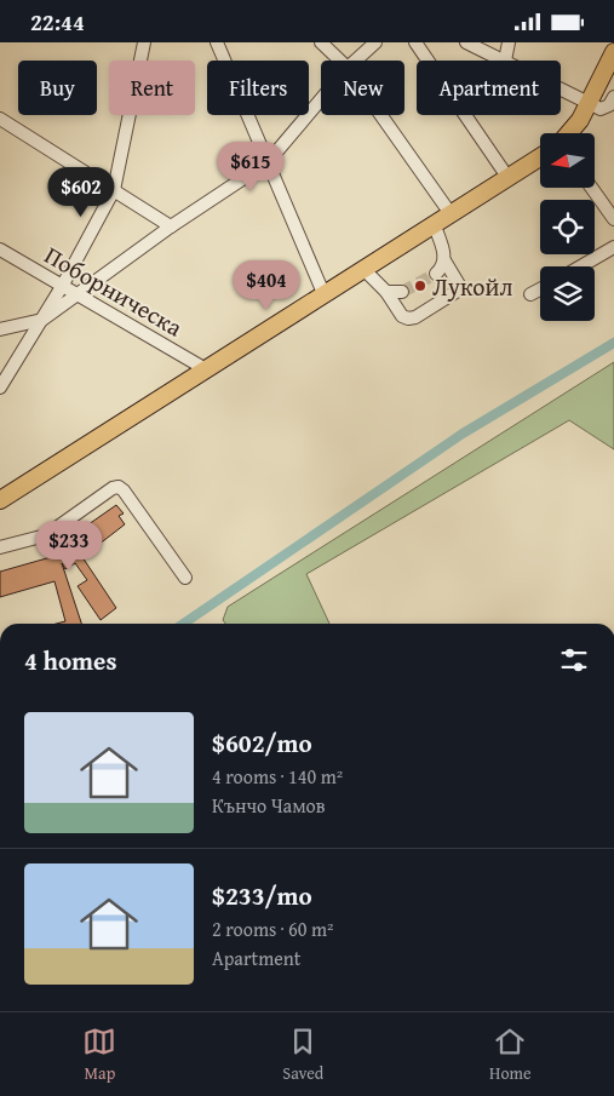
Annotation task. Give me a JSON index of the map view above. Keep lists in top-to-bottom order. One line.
{"streets":{"street":["Поборническа"]},"places":["Лукойл"],"north":"left","page":{"status":"22:44","chip":["Buy","Rent","Filters","New","Apartment"],"price":["$615","$602","$404","$233"],"heading":"4 homes","list":[{"name":"$602/mo","note":"4 rooms · 140 m² · Кънчо Чамов"},{"name":"$233/mo","note":"2 rooms · 60 m² · Apartment"}],"tabs":["Map","Saved","Home"]}}
